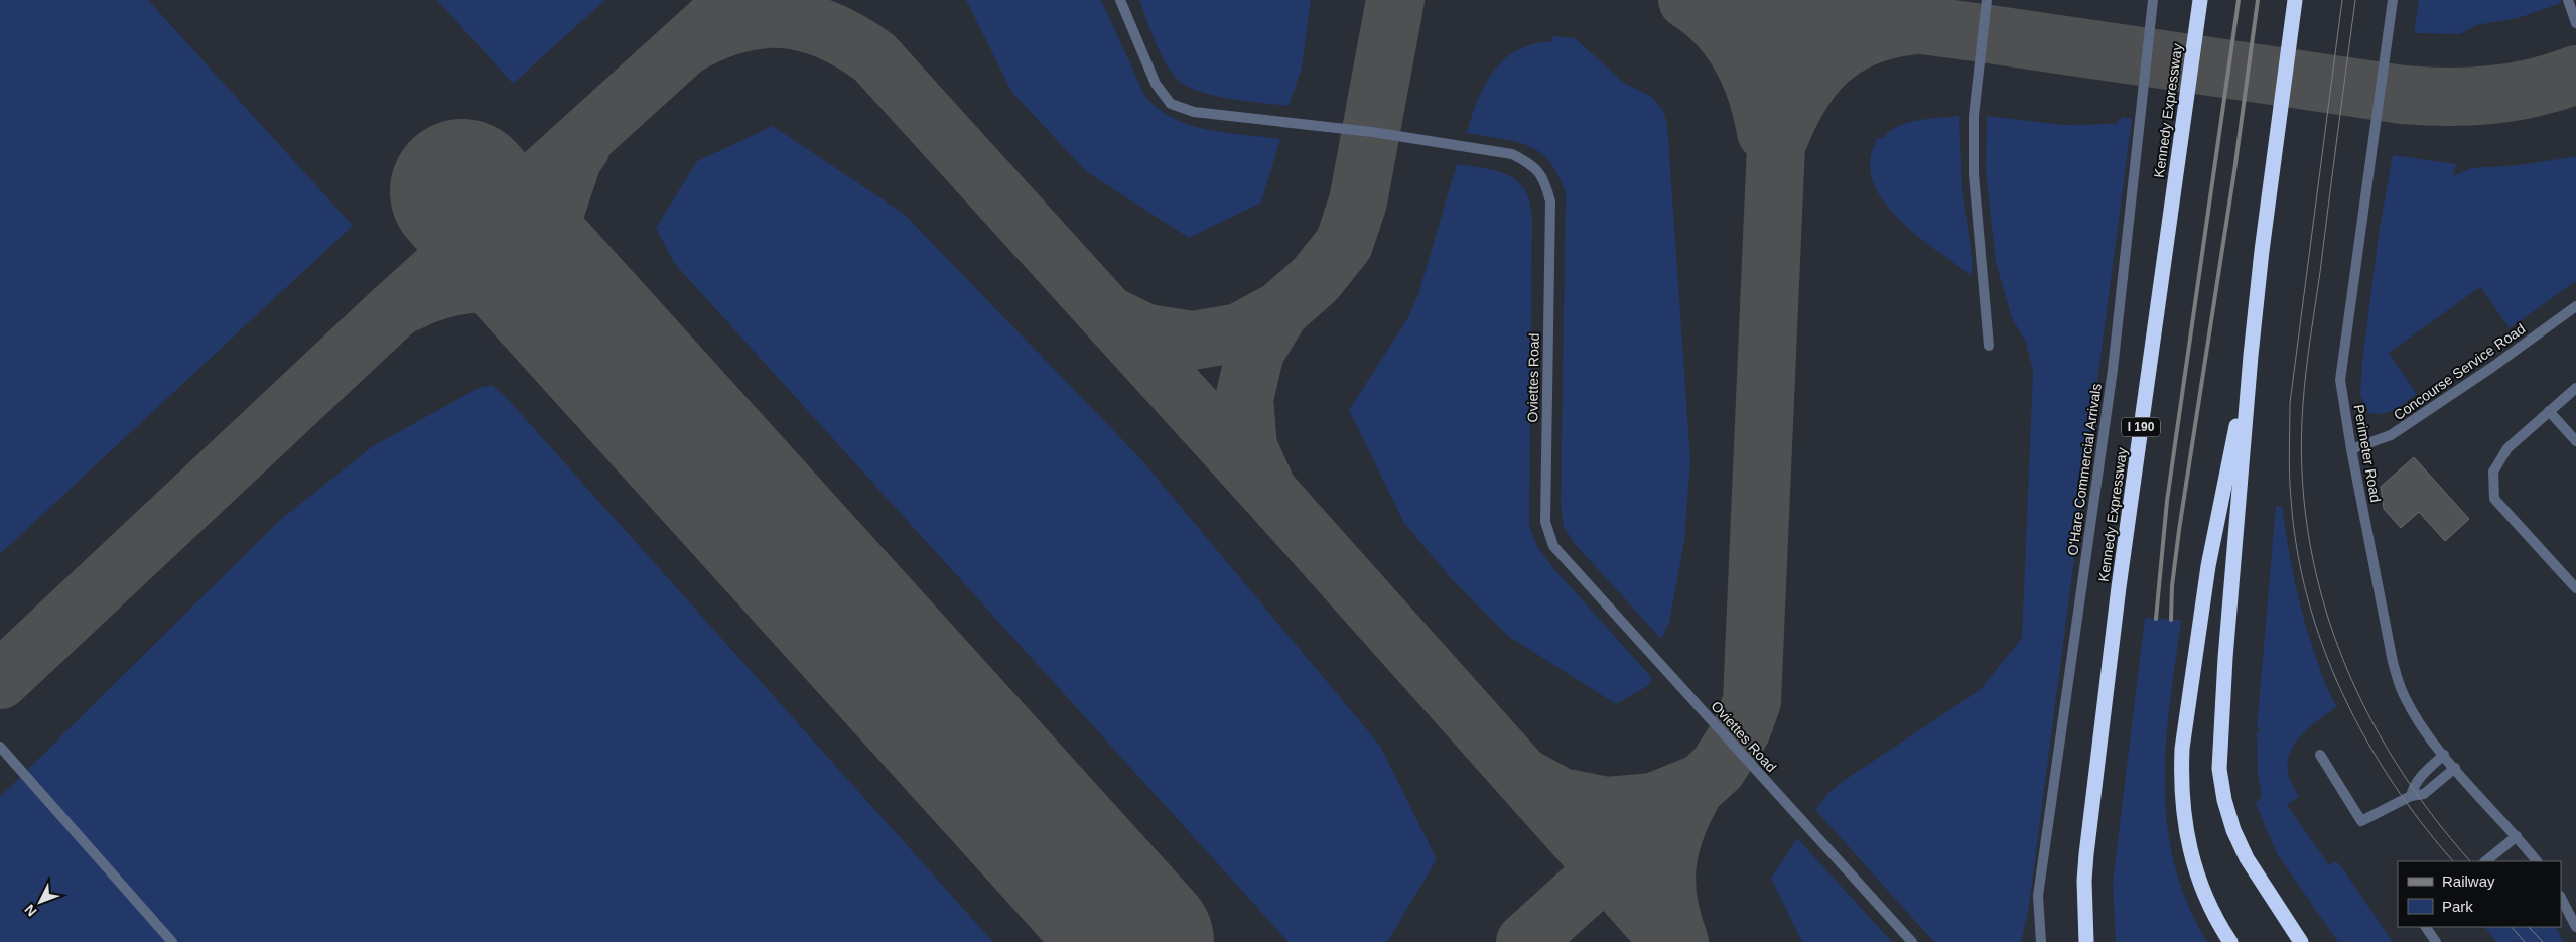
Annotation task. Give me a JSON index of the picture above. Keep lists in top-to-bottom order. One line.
{"streets":{"highway":["Kennedy Expressway","I 190"],"lane":["Concourse Service Road","Oviettes Road","Perimeter Road","O'Hare Commercial Arrivals"]},"crossings":[["Concourse Service Road","Perimeter Road"]],"legend":["Railway","Park"],"north":"bottom left"}
